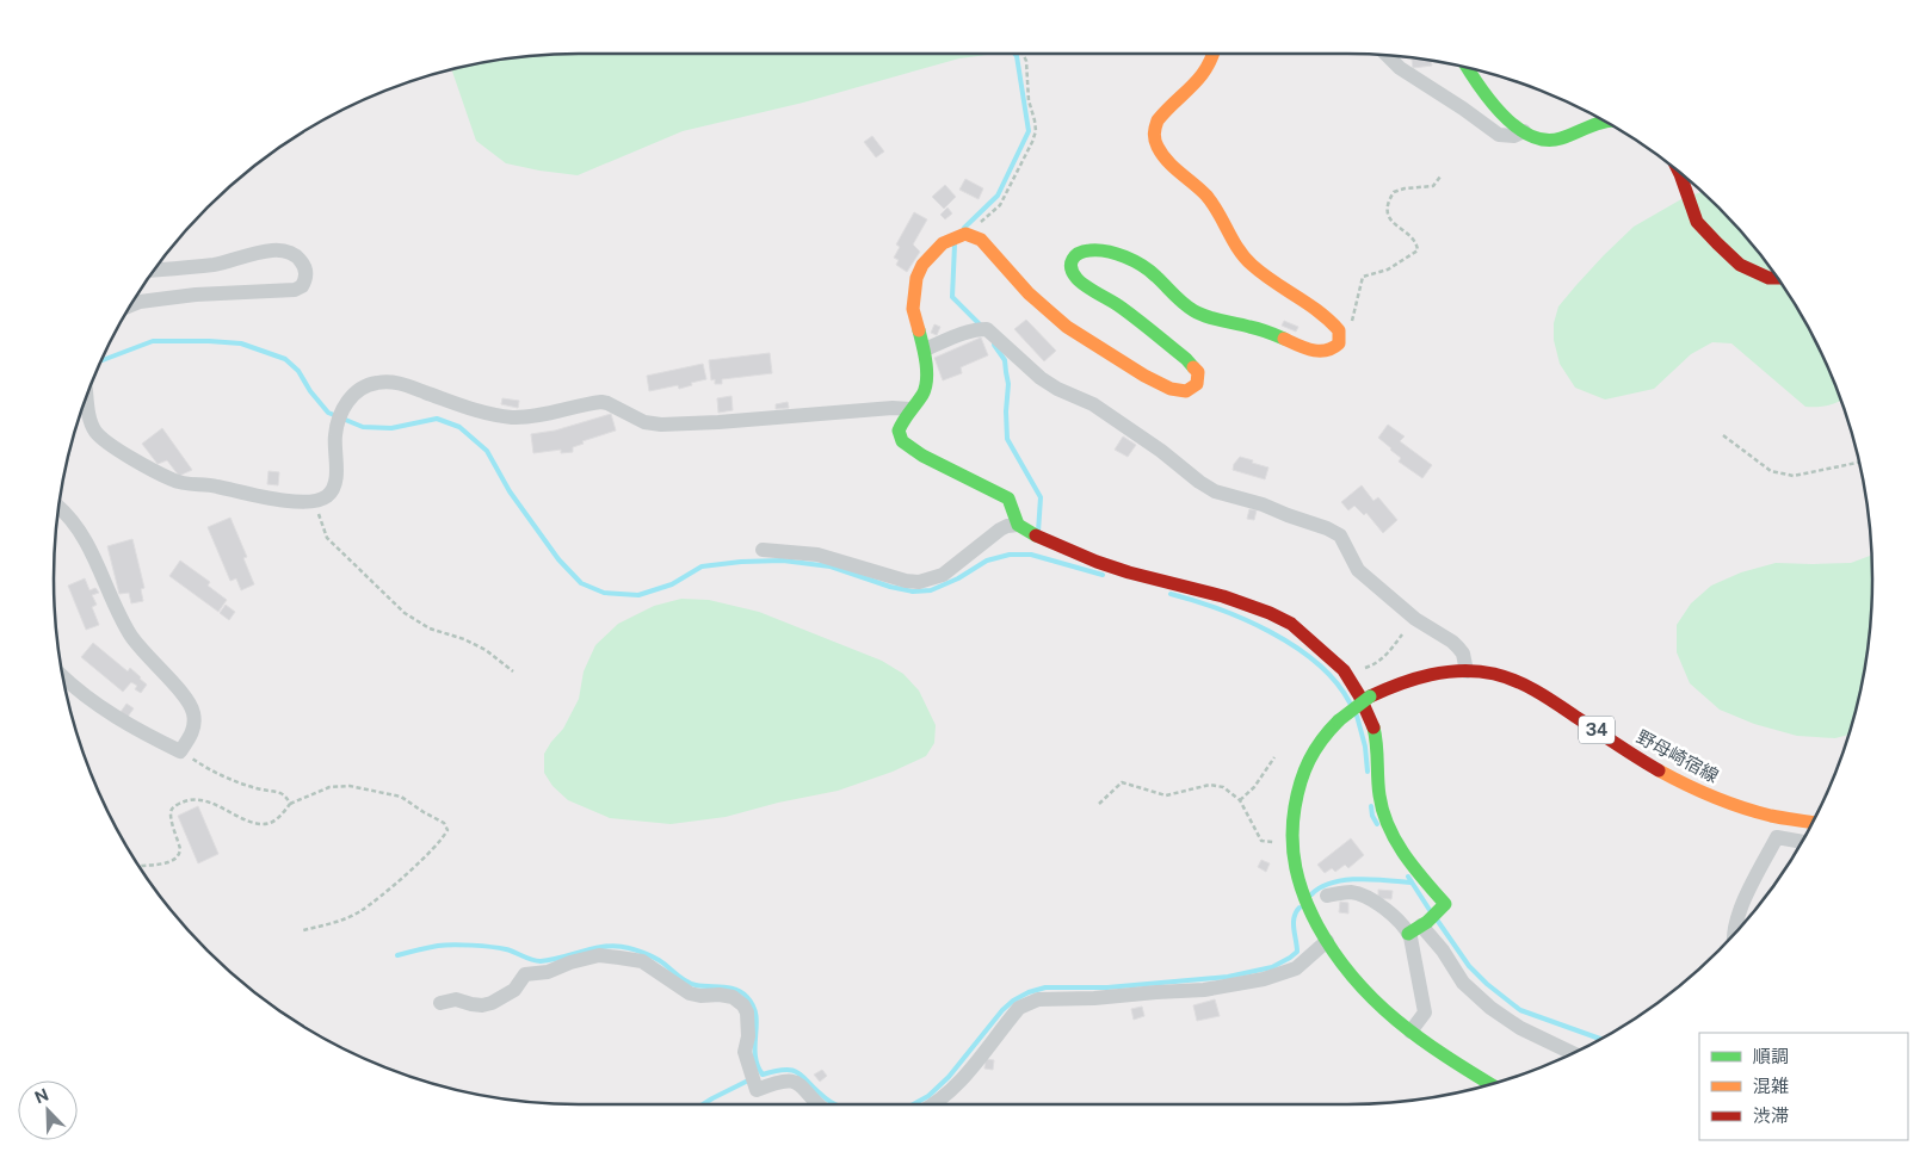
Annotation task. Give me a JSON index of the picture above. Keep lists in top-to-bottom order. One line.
{"streets":{"street":["34","野母崎宿線"]},"legend":["順調","混雑","渋滞"],"north":"top left"}
